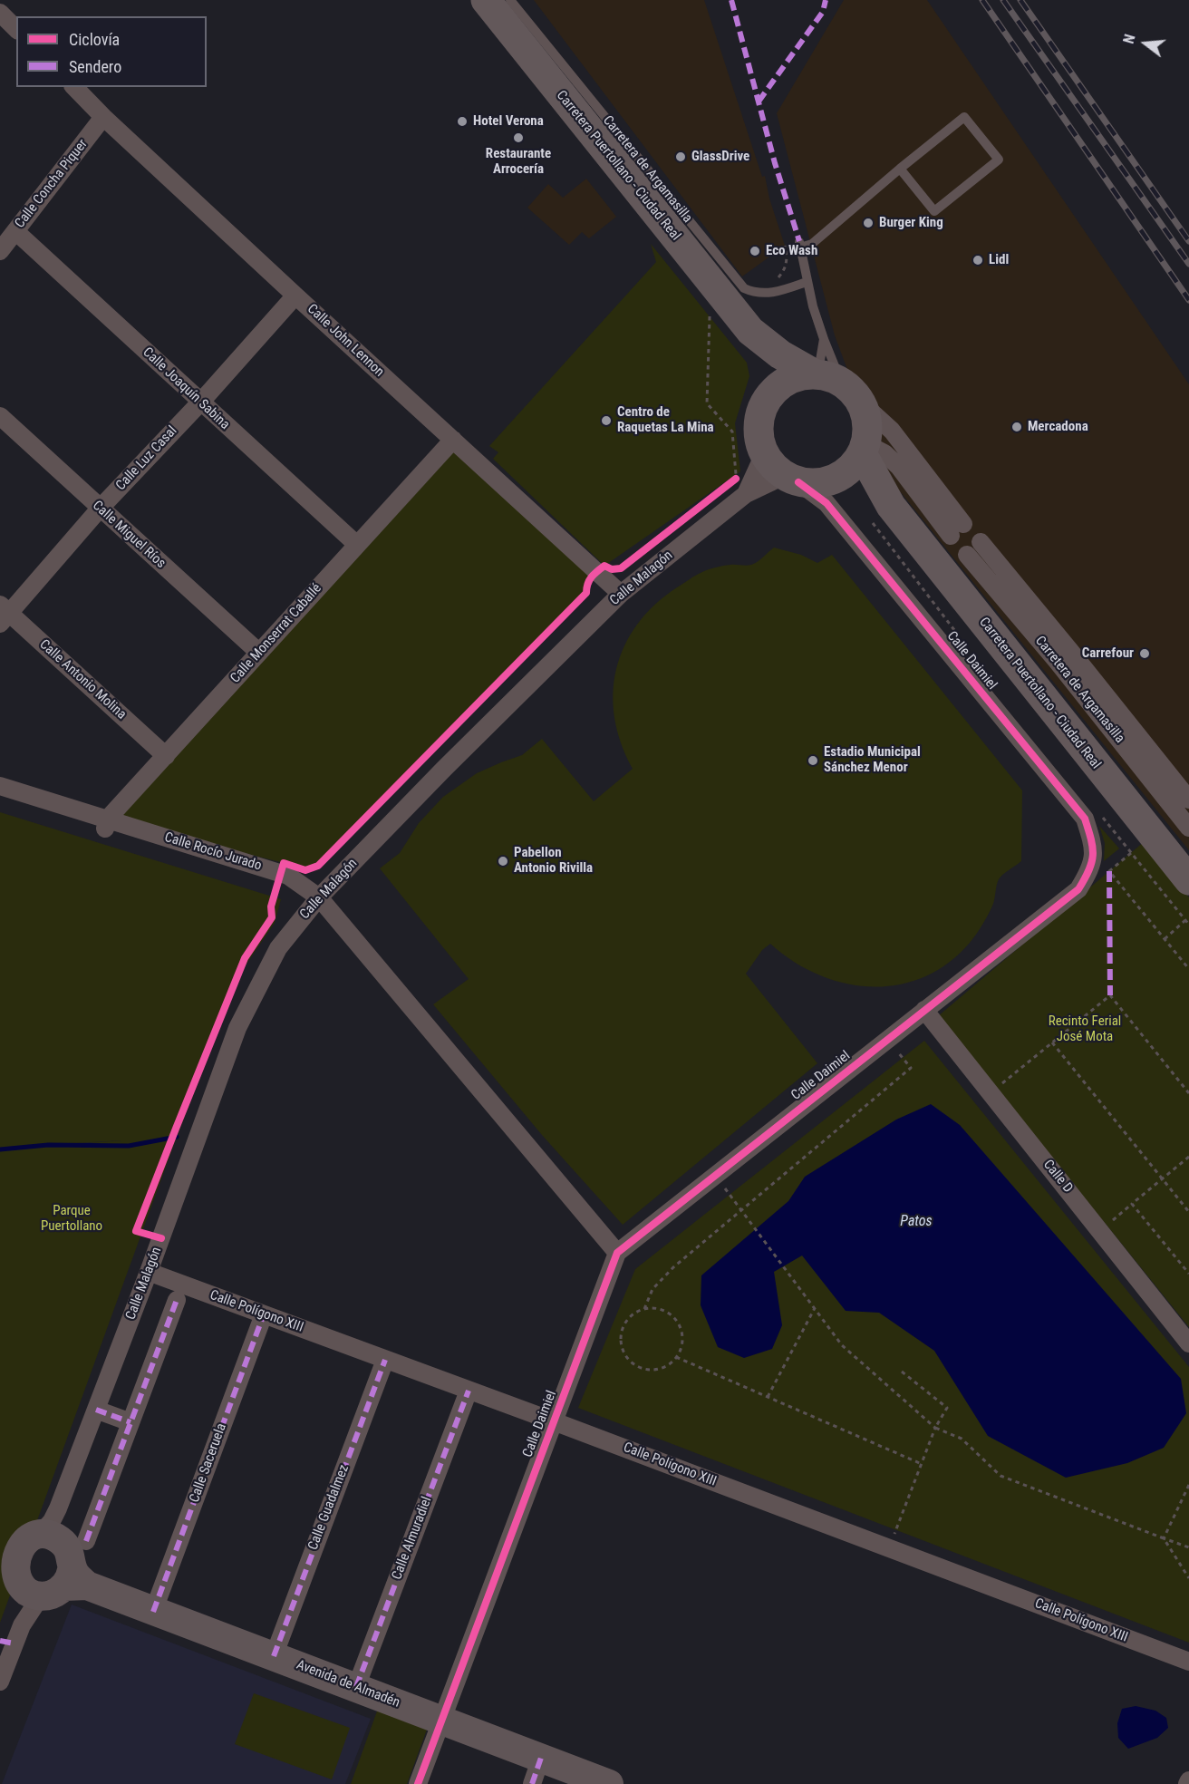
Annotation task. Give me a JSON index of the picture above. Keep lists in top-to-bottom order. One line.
{"streets":{"highway":["Carretera Puertollano - Ciudad Real"],"main road":["Avenida de Almadén"],"street":["Carretera de Argamasilla","Calle Concha Piquer","Calle John Lennon","Calle Joaquín Sabina","Calle Luz Casal","Calle Miguel Ríos","Calle Malagón","Calle Monserrat Caballé","Calle Daimiel","Calle Antonio Molina","Calle Rocío Jurado","Calle D","Calle Polígono XIII","Calle Saceruela","Calle Guadalmez","Calle Almuradiel"]},"crossings":[["Carretera Puertollano - Ciudad Real","Calle Malagón"],["Carretera Puertollano - Ciudad Real","Calle Daimiel"],["Calle Concha Piquer","Calle John Lennon"],["Calle Concha Piquer","Calle Joaquín Sabina"],["Calle John Lennon","Calle Luz Casal"],["Calle John Lennon","Calle Malagón"],["Calle John Lennon","Calle Monserrat Caballé"],["Calle Joaquín Sabina","Calle Luz Casal"],["Calle Joaquín Sabina","Calle Monserrat Caballé"],["Calle Luz Casal","Calle Miguel Ríos"],["Calle Luz Casal","Calle Antonio Molina"],["Calle Miguel Ríos","Calle Monserrat Caballé"],["Calle Malagón","Calle Daimiel"],["Calle Malagón","Calle Rocío Jurado"],["Calle Malagón","Calle Polígono XIII"],["Calle Malagón","Avenida de Almadén"],["Calle Monserrat Caballé","Calle Antonio Molina"],["Calle Monserrat Caballé","Calle Rocío Jurado"],["Calle Daimiel","Calle D"],["Calle Daimiel","Calle Polígono XIII"],["Calle Daimiel","Avenida de Almadén"],["Calle Polígono XIII","Calle Saceruela"],["Calle Polígono XIII","Calle Guadalmez"],["Calle Polígono XIII","Calle Almuradiel"],["Calle Saceruela","Avenida de Almadén"],["Calle Guadalmez","Avenida de Almadén"],["Calle Almuradiel","Avenida de Almadén"]],"water":["Patos"],"parks":["Recinto Ferial José Mota","Parque Puertollano"],"places":["Hotel Verona","Restaurante Arrocería","GlassDrive","Burger King","Eco Wash","Lidl","Centro de Raquetas La Mina","Mercadona","Carrefour","Estadio Municipal Sánchez Menor","Pabellon Antonio Rivilla"],"legend":["Ciclovía","Sendero"],"north":"left"}
